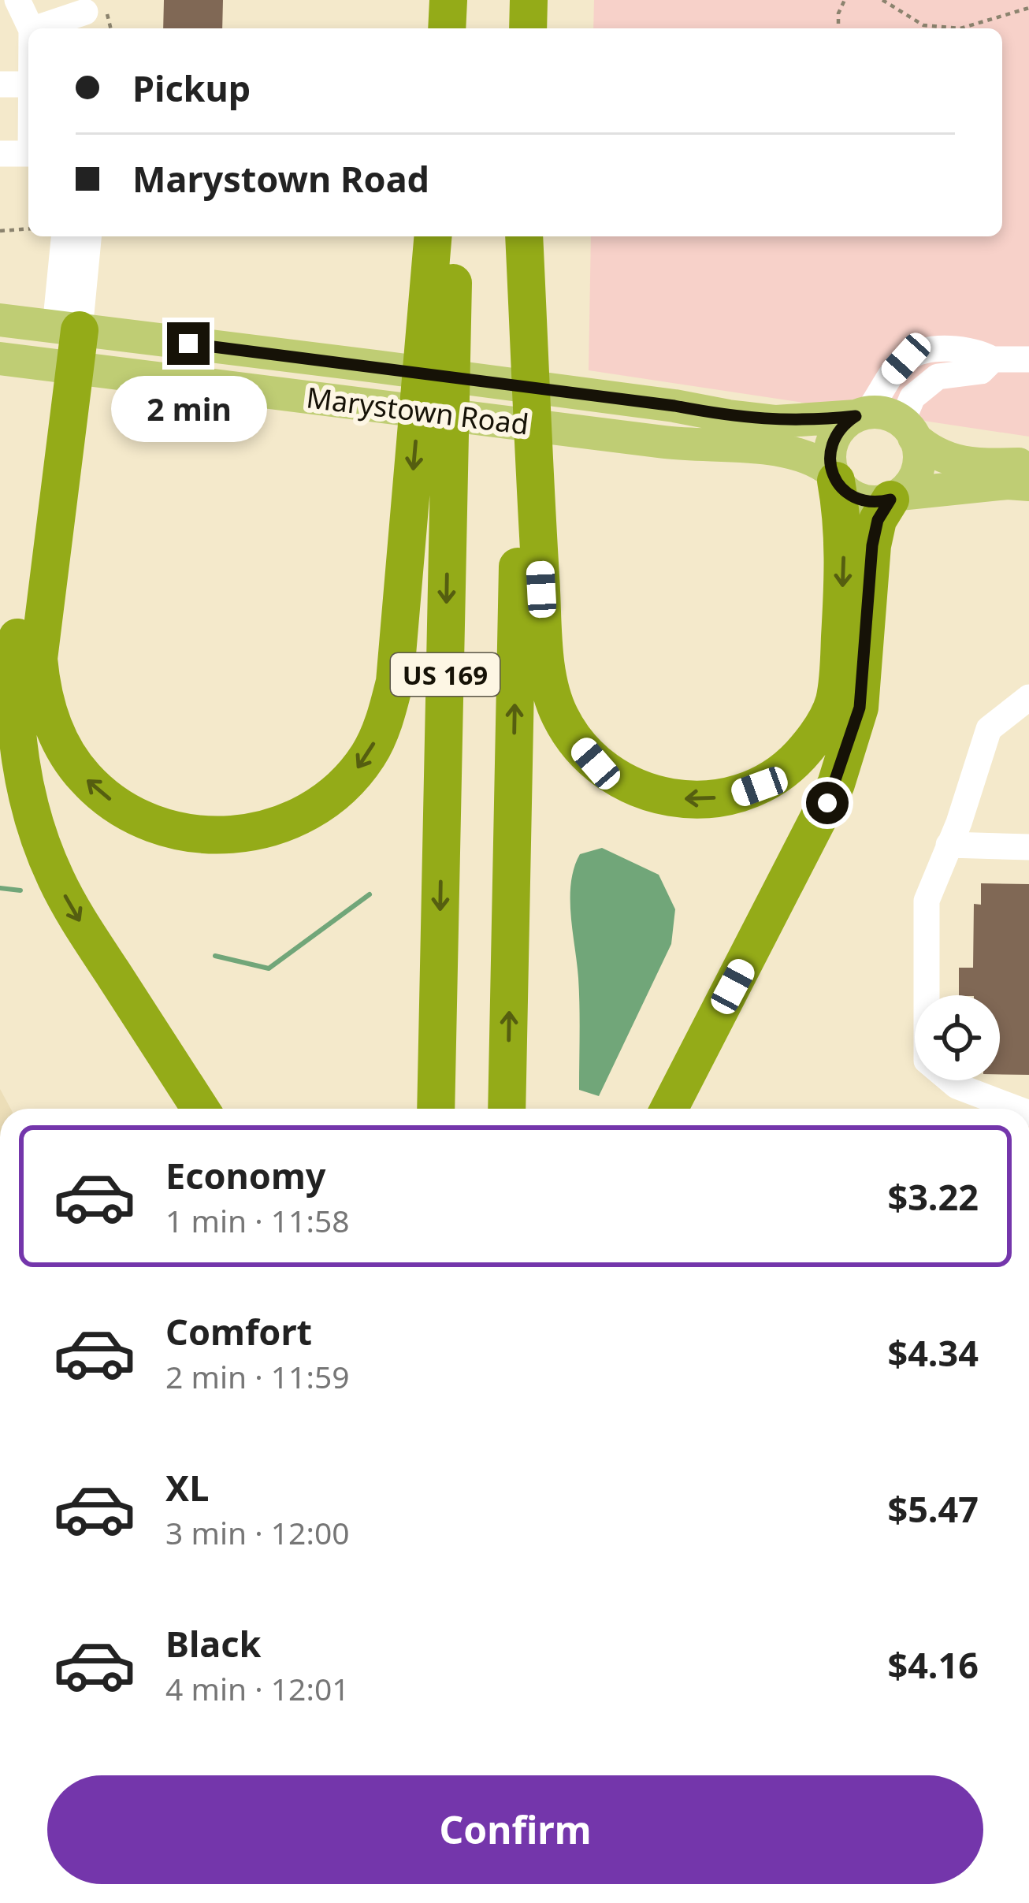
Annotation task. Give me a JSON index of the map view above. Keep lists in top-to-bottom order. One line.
{"streets":{"highway":["US 169"],"main road":["Marystown Road"]},"page":{"banner":["Pickup","Marystown Road"],"bubble":"2 min","list":[{"name":"Economy","note":"1 min · 11:58","value":"$3.22"},{"name":"Comfort","note":"2 min · 11:59","value":"$4.34"},{"name":"XL","note":"3 min · 12:00","value":"$5.47"},{"name":"Black","note":"4 min · 12:01","value":"$4.16"}],"buttons":"Confirm"}}
